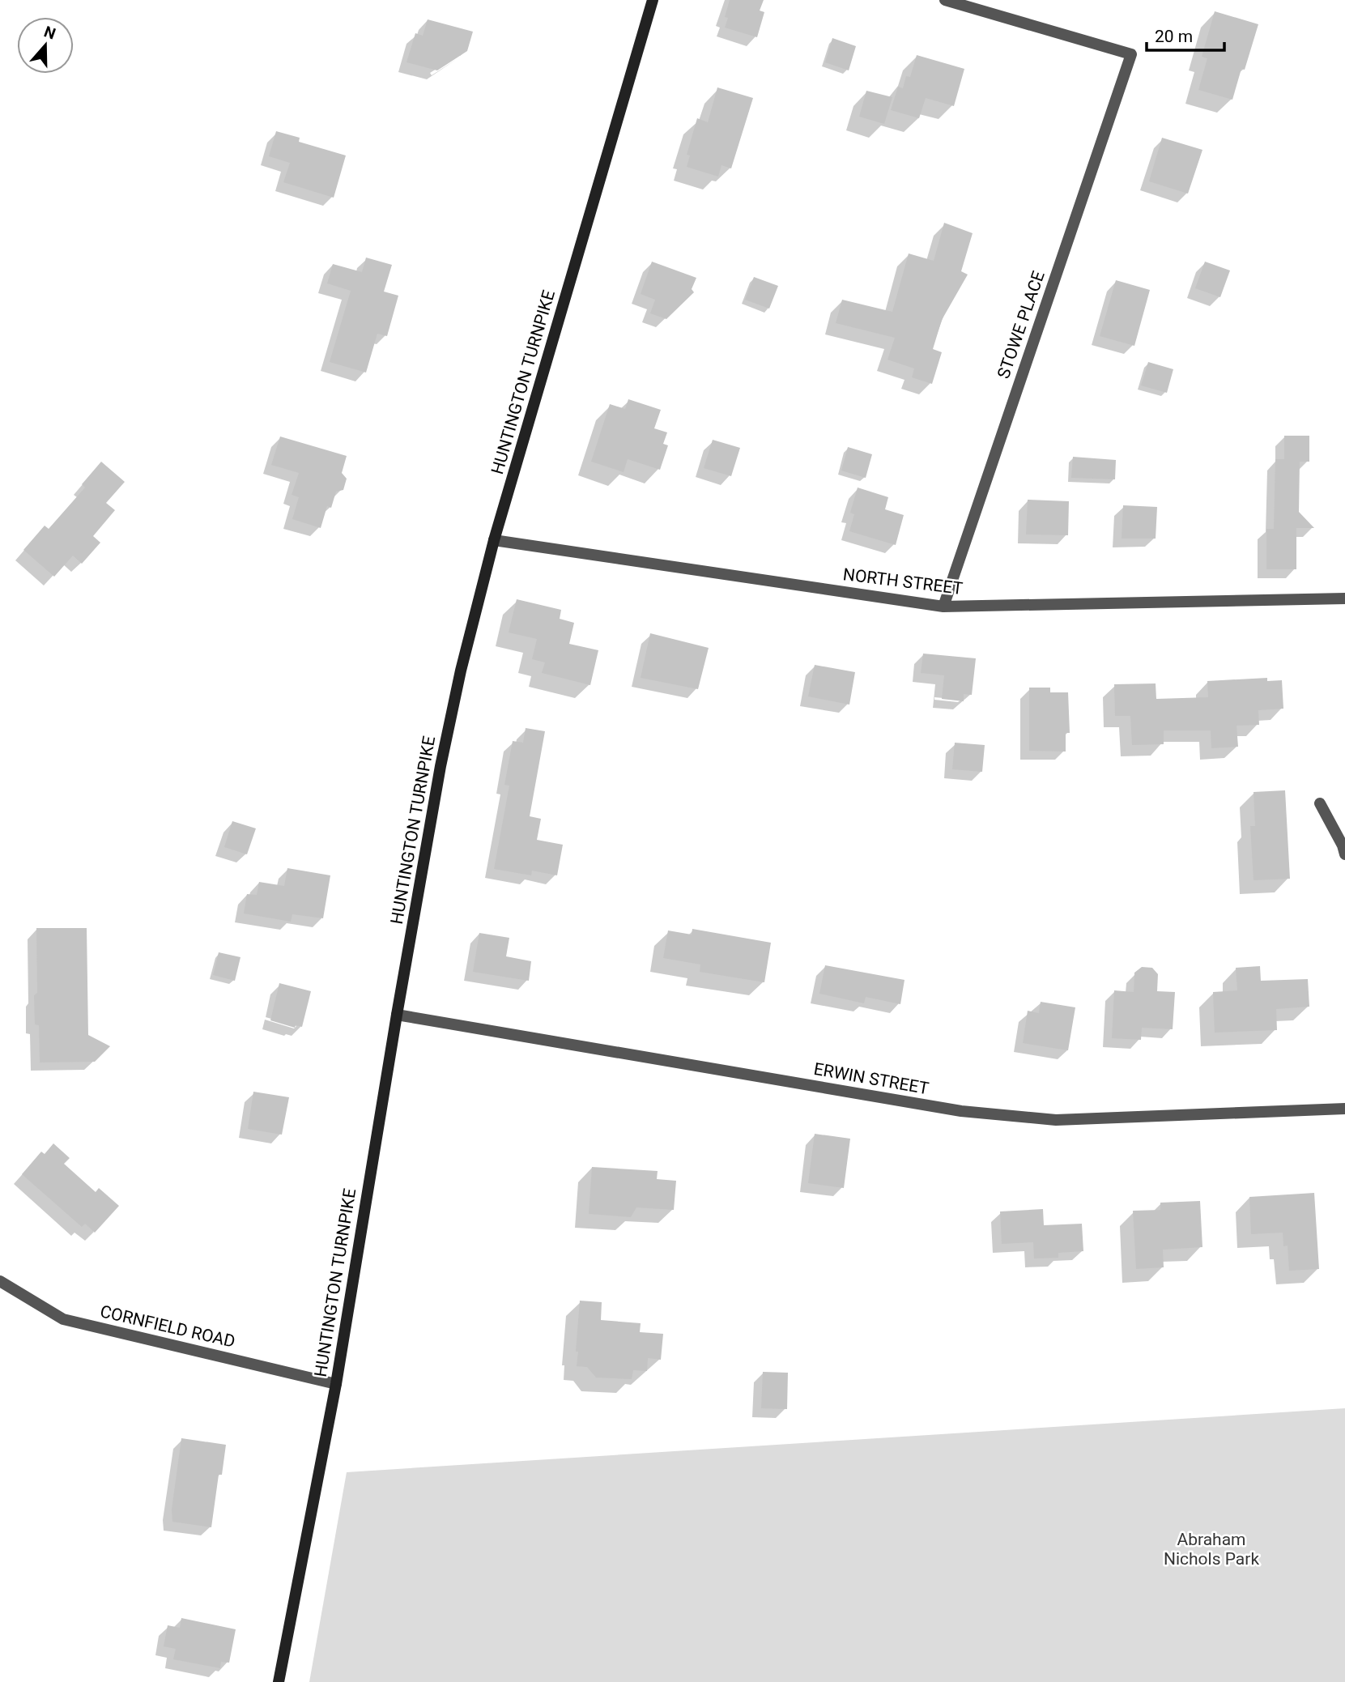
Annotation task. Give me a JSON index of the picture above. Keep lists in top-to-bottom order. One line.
{"streets":{"main road":["HUNTINGTON TURNPIKE"],"street":["STOWE PLACE","NORTH STREET","ERWIN STREET","CORNFIELD ROAD"]},"crossings":[["STOWE PLACE","NORTH STREET"],["HUNTINGTON TURNPIKE","NORTH STREET"],["HUNTINGTON TURNPIKE","ERWIN STREET"],["HUNTINGTON TURNPIKE","CORNFIELD ROAD"]],"parks":["Abraham Nichols Park"],"scale_bar":"20 m","north":"top"}
